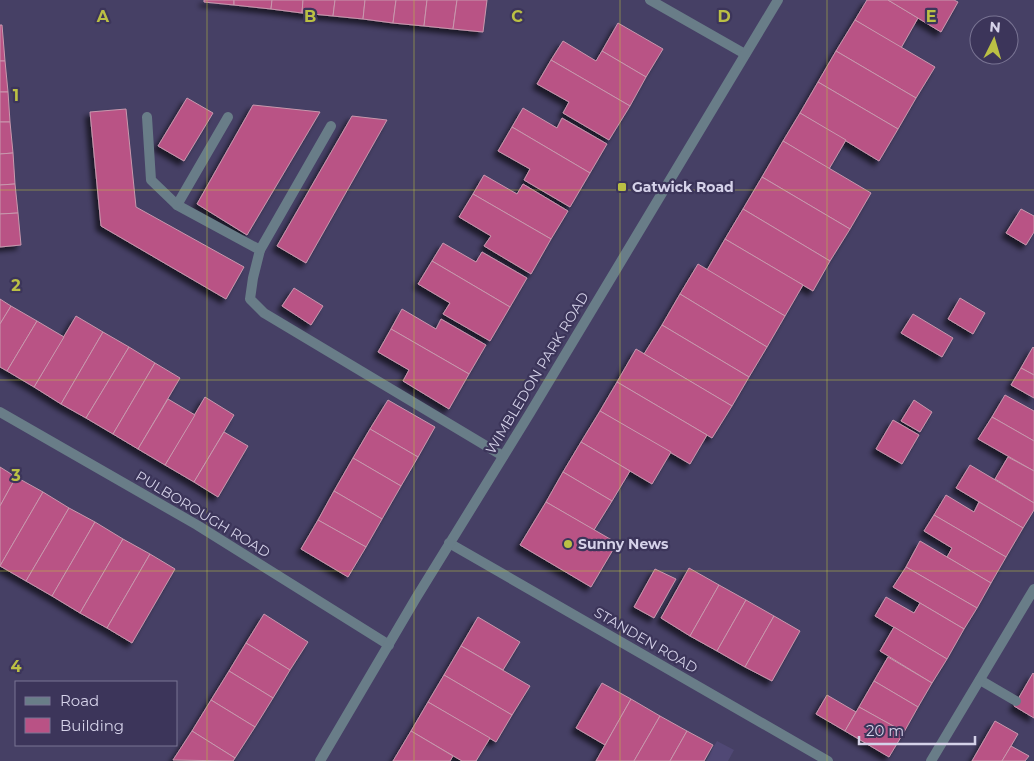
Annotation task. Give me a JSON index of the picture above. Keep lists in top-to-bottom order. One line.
{"streets":{"street":["WIMBLEDON PARK ROAD","PULBOROUGH ROAD","STANDEN ROAD"]},"crossings":[["WIMBLEDON PARK ROAD","PULBOROUGH ROAD"],["WIMBLEDON PARK ROAD","STANDEN ROAD"]],"places":{"transit":["Gatwick Road"],"other":["Sunny News"]},"legend":["Road","Building"],"scale_bar":"20 m","north":"top","grid":{"columns":["A","B","C","D","E"],"rows":["1","2","3","4"]}}
